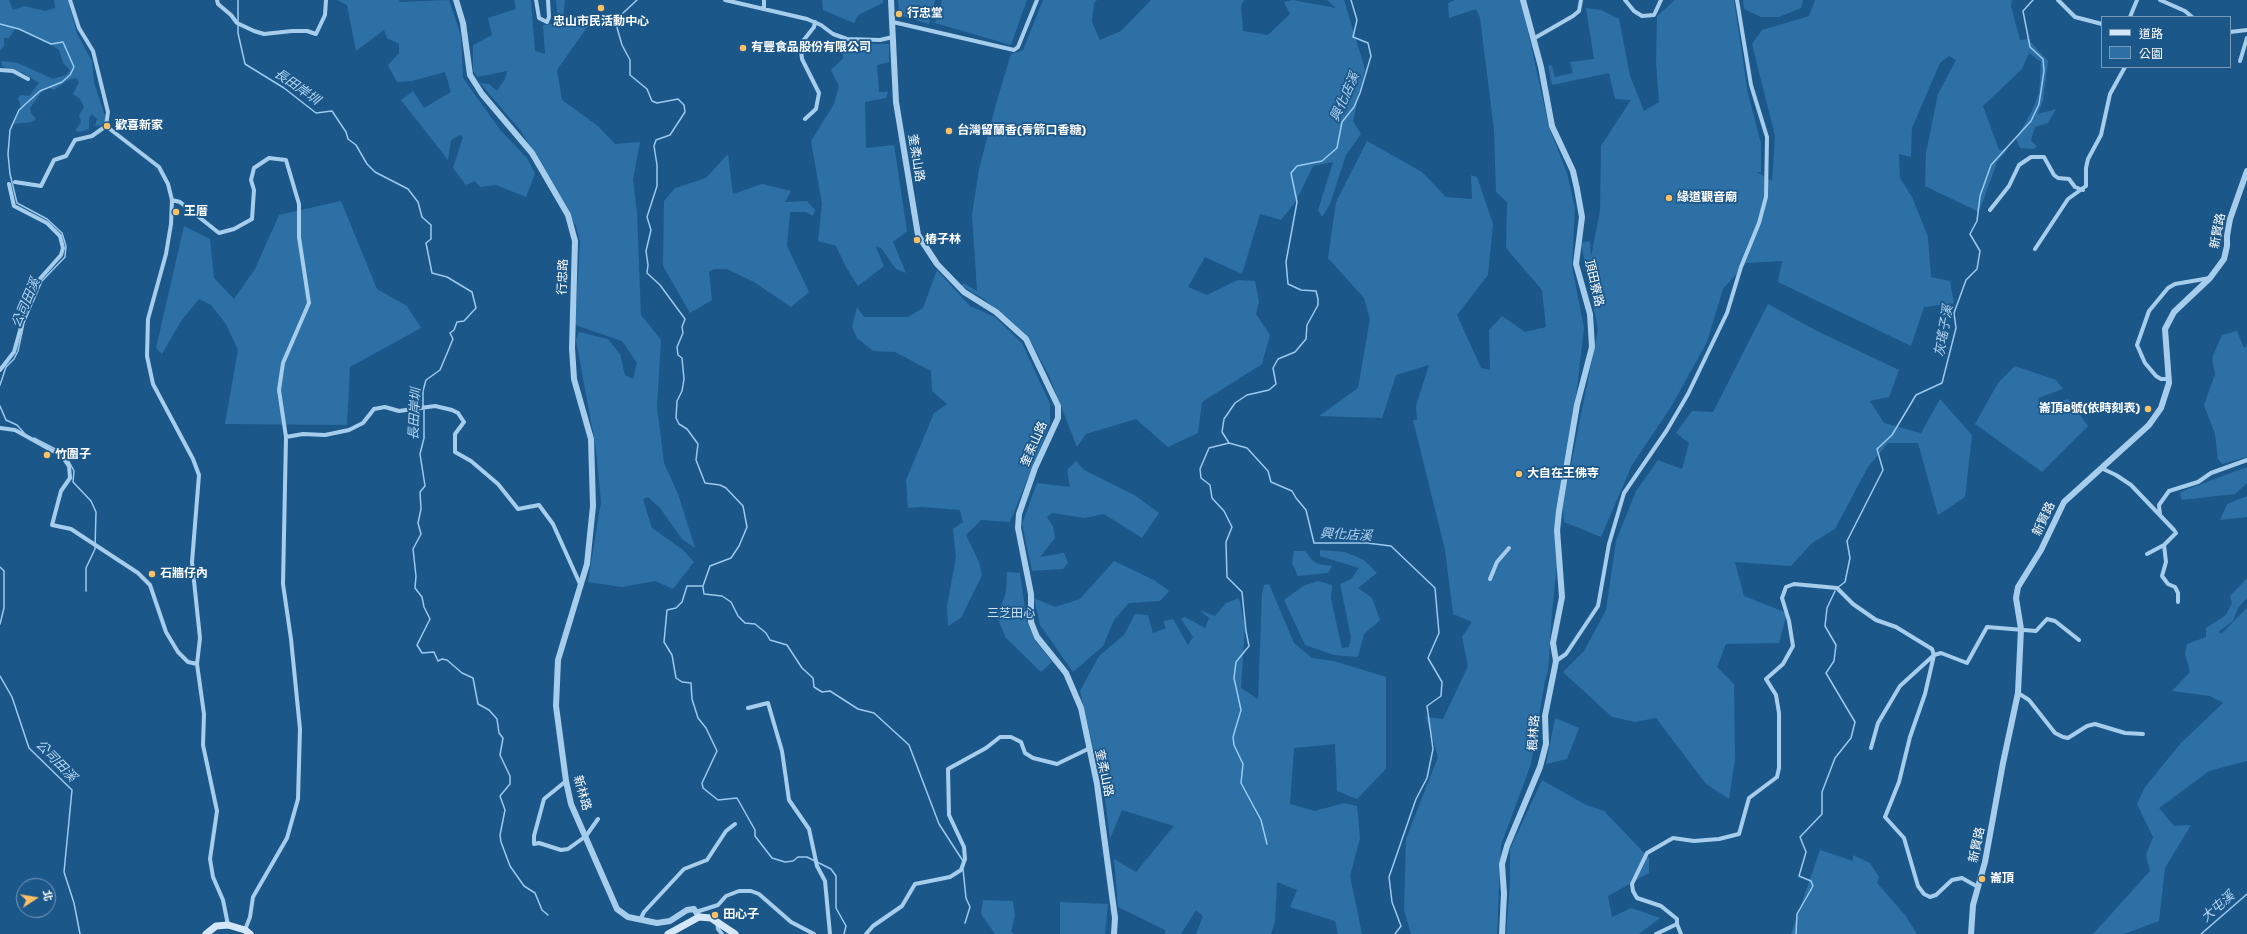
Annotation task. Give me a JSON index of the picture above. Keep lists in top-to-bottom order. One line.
{"streets":{"street":["奎柔山路","新賢路","行忠路","頂田寮路","楓林路","新林路"]},"crossings":[["行忠路","新林路"],["頂田寮路","楓林路"]],"water":["長田岸圳","興化店溪","公司田溪","灰瑤子溪","大屯溪"],"parks":["三芝田心"],"places":["忠山市民活動中心","行忠堂","有豐食品股份有限公司","歡喜新家","台灣留蘭香(青箭口香糖)","緣道觀音廟","王厝","樁子林","崙頂8號(依時刻表)","竹圍子","大自在王佛寺","石牆仔內","崙頂","田心子"],"legend":["道路","公園"],"north":"right"}
